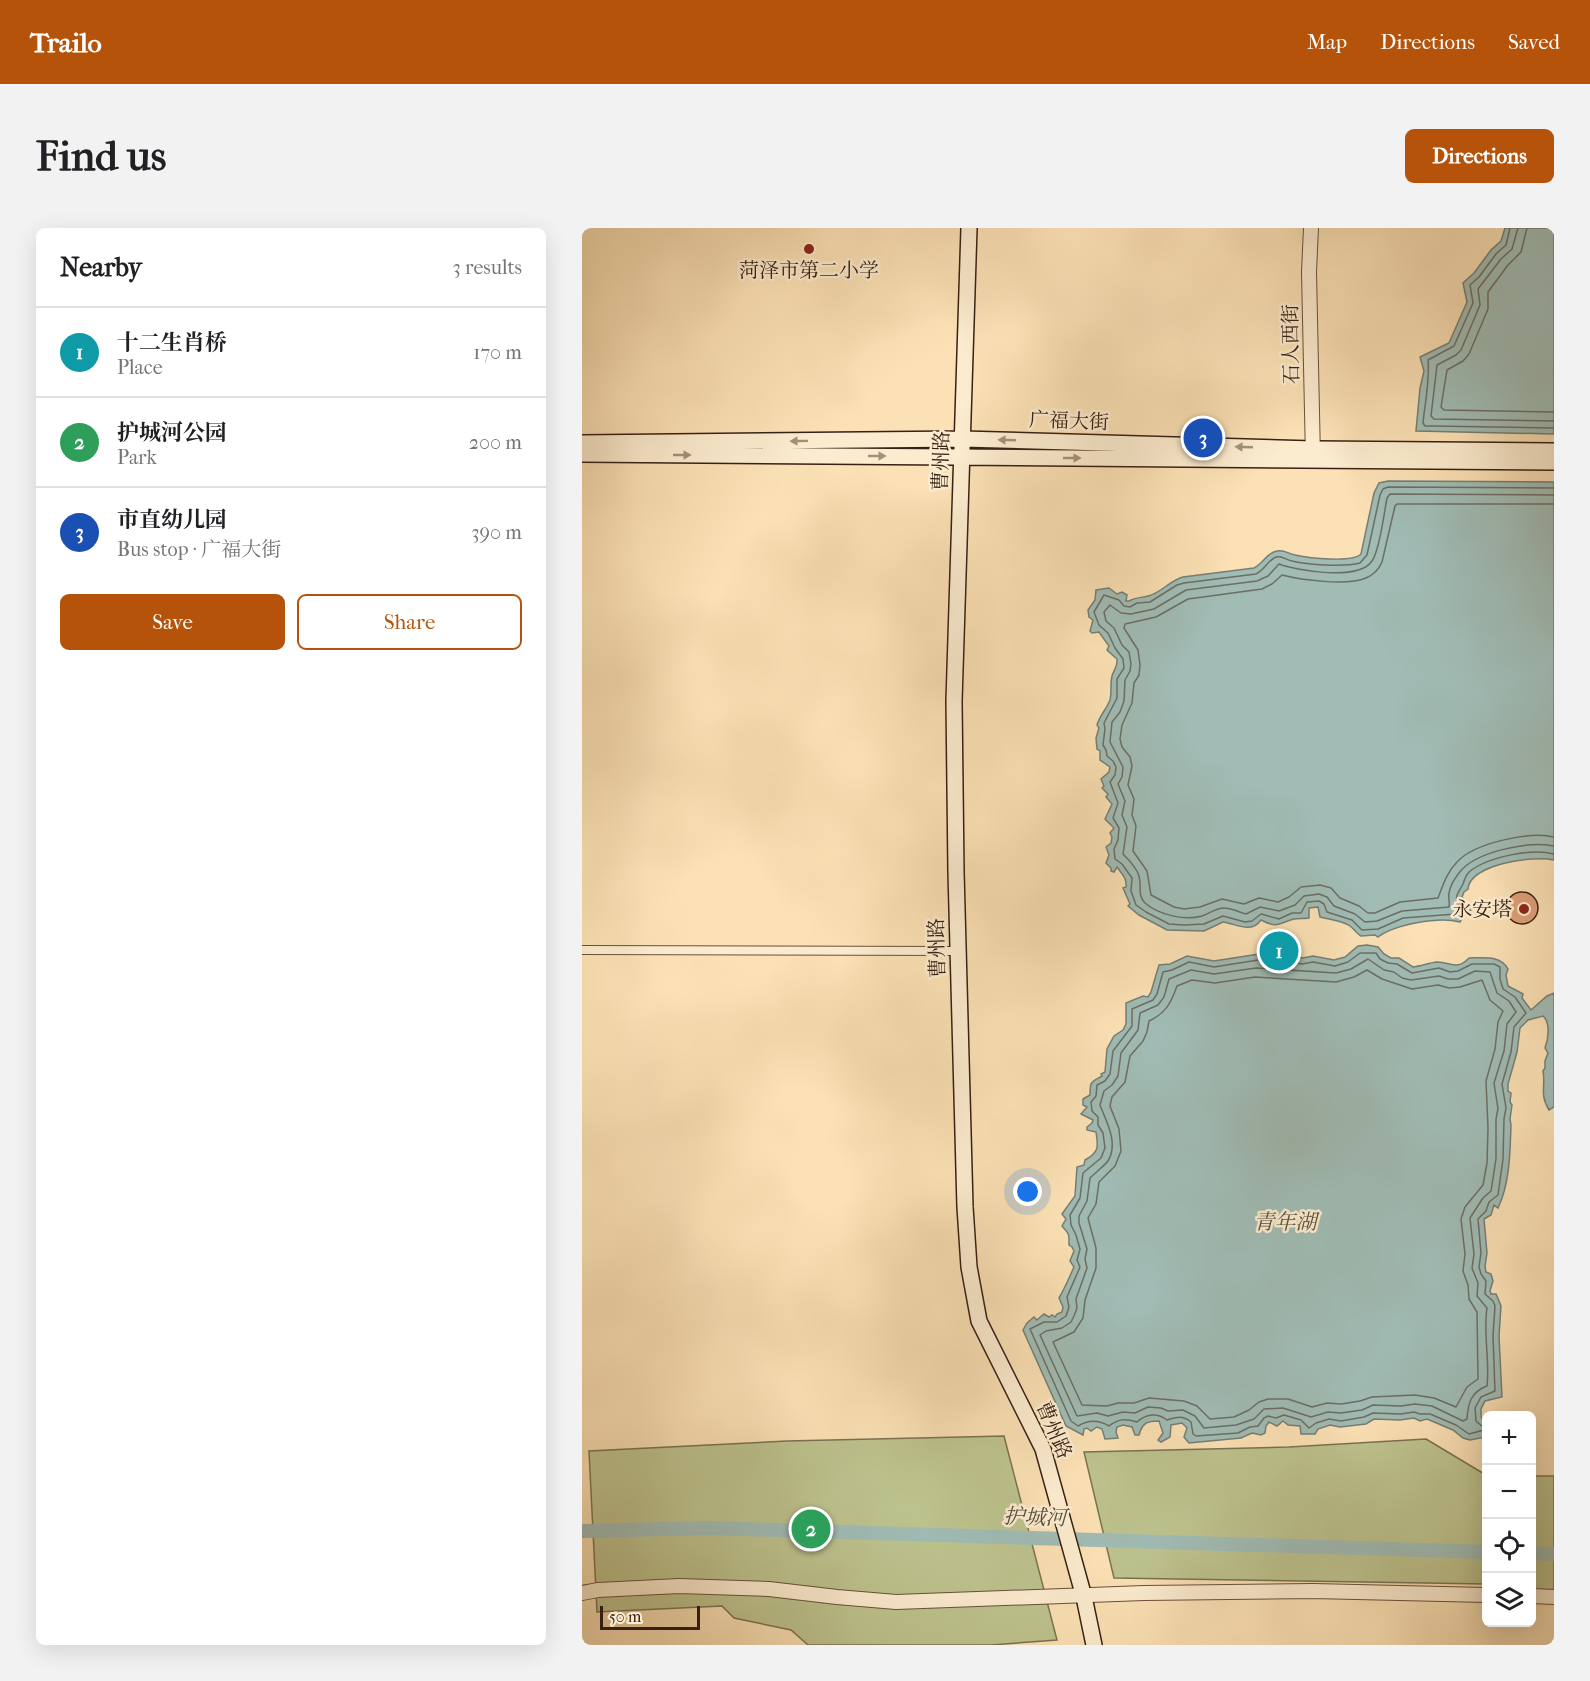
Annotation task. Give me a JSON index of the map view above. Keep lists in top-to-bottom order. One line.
{"streets":{"main road":["广福大街","曹州路"],"street":["石人西街"]},"crossings":[["石人西街","广福大街"],["广福大街","曹州路"]],"water":["青年湖","护城河"],"places":["菏泽市第二小学","永安塔"],"scale_bar":"50 m","page":{"header":"Trailo","nav":["Map","Directions","Saved"],"buttons":["Directions",["Save","Share"]],"title":"Find us","heading":["Nearby","3 results"],"list":[{"mark":"1","name":"十二生肖桥","note":"Place","value":"170 m"},{"mark":"2","name":"护城河公园","note":"Park","value":"200 m"},{"mark":"3","name":"市直幼儿园","note":"Bus stop · 广福大街","value":"390 m"}],"pins":["3","1","2"],"map_buttons":["+","−"],"scale":"50 m"}}
